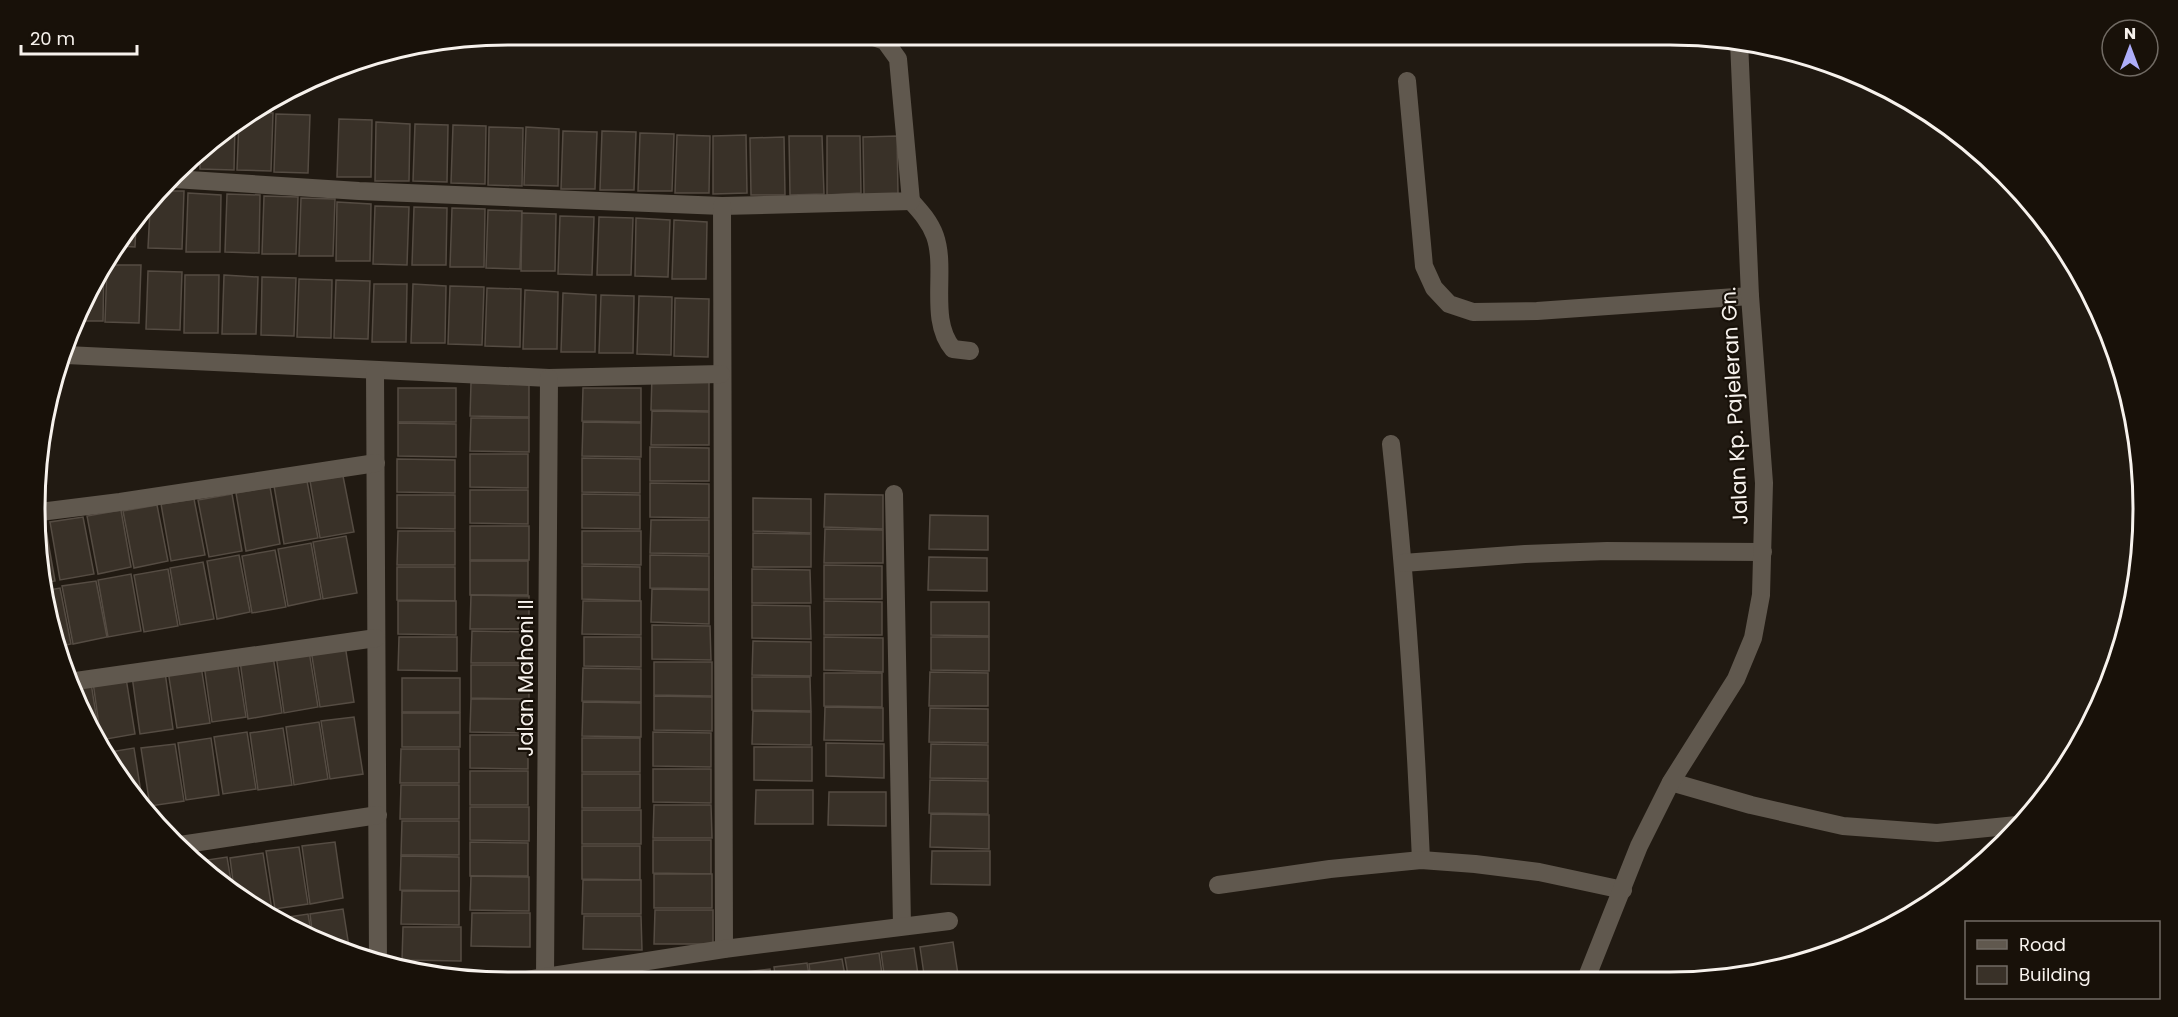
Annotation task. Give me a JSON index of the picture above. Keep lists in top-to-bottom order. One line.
{"streets":{"street":["Jalan Kp. Pajeleran Gn.","Jalan Mahoni II"]},"legend":["Road","Building"],"scale_bar":"20 m","north":"top"}
